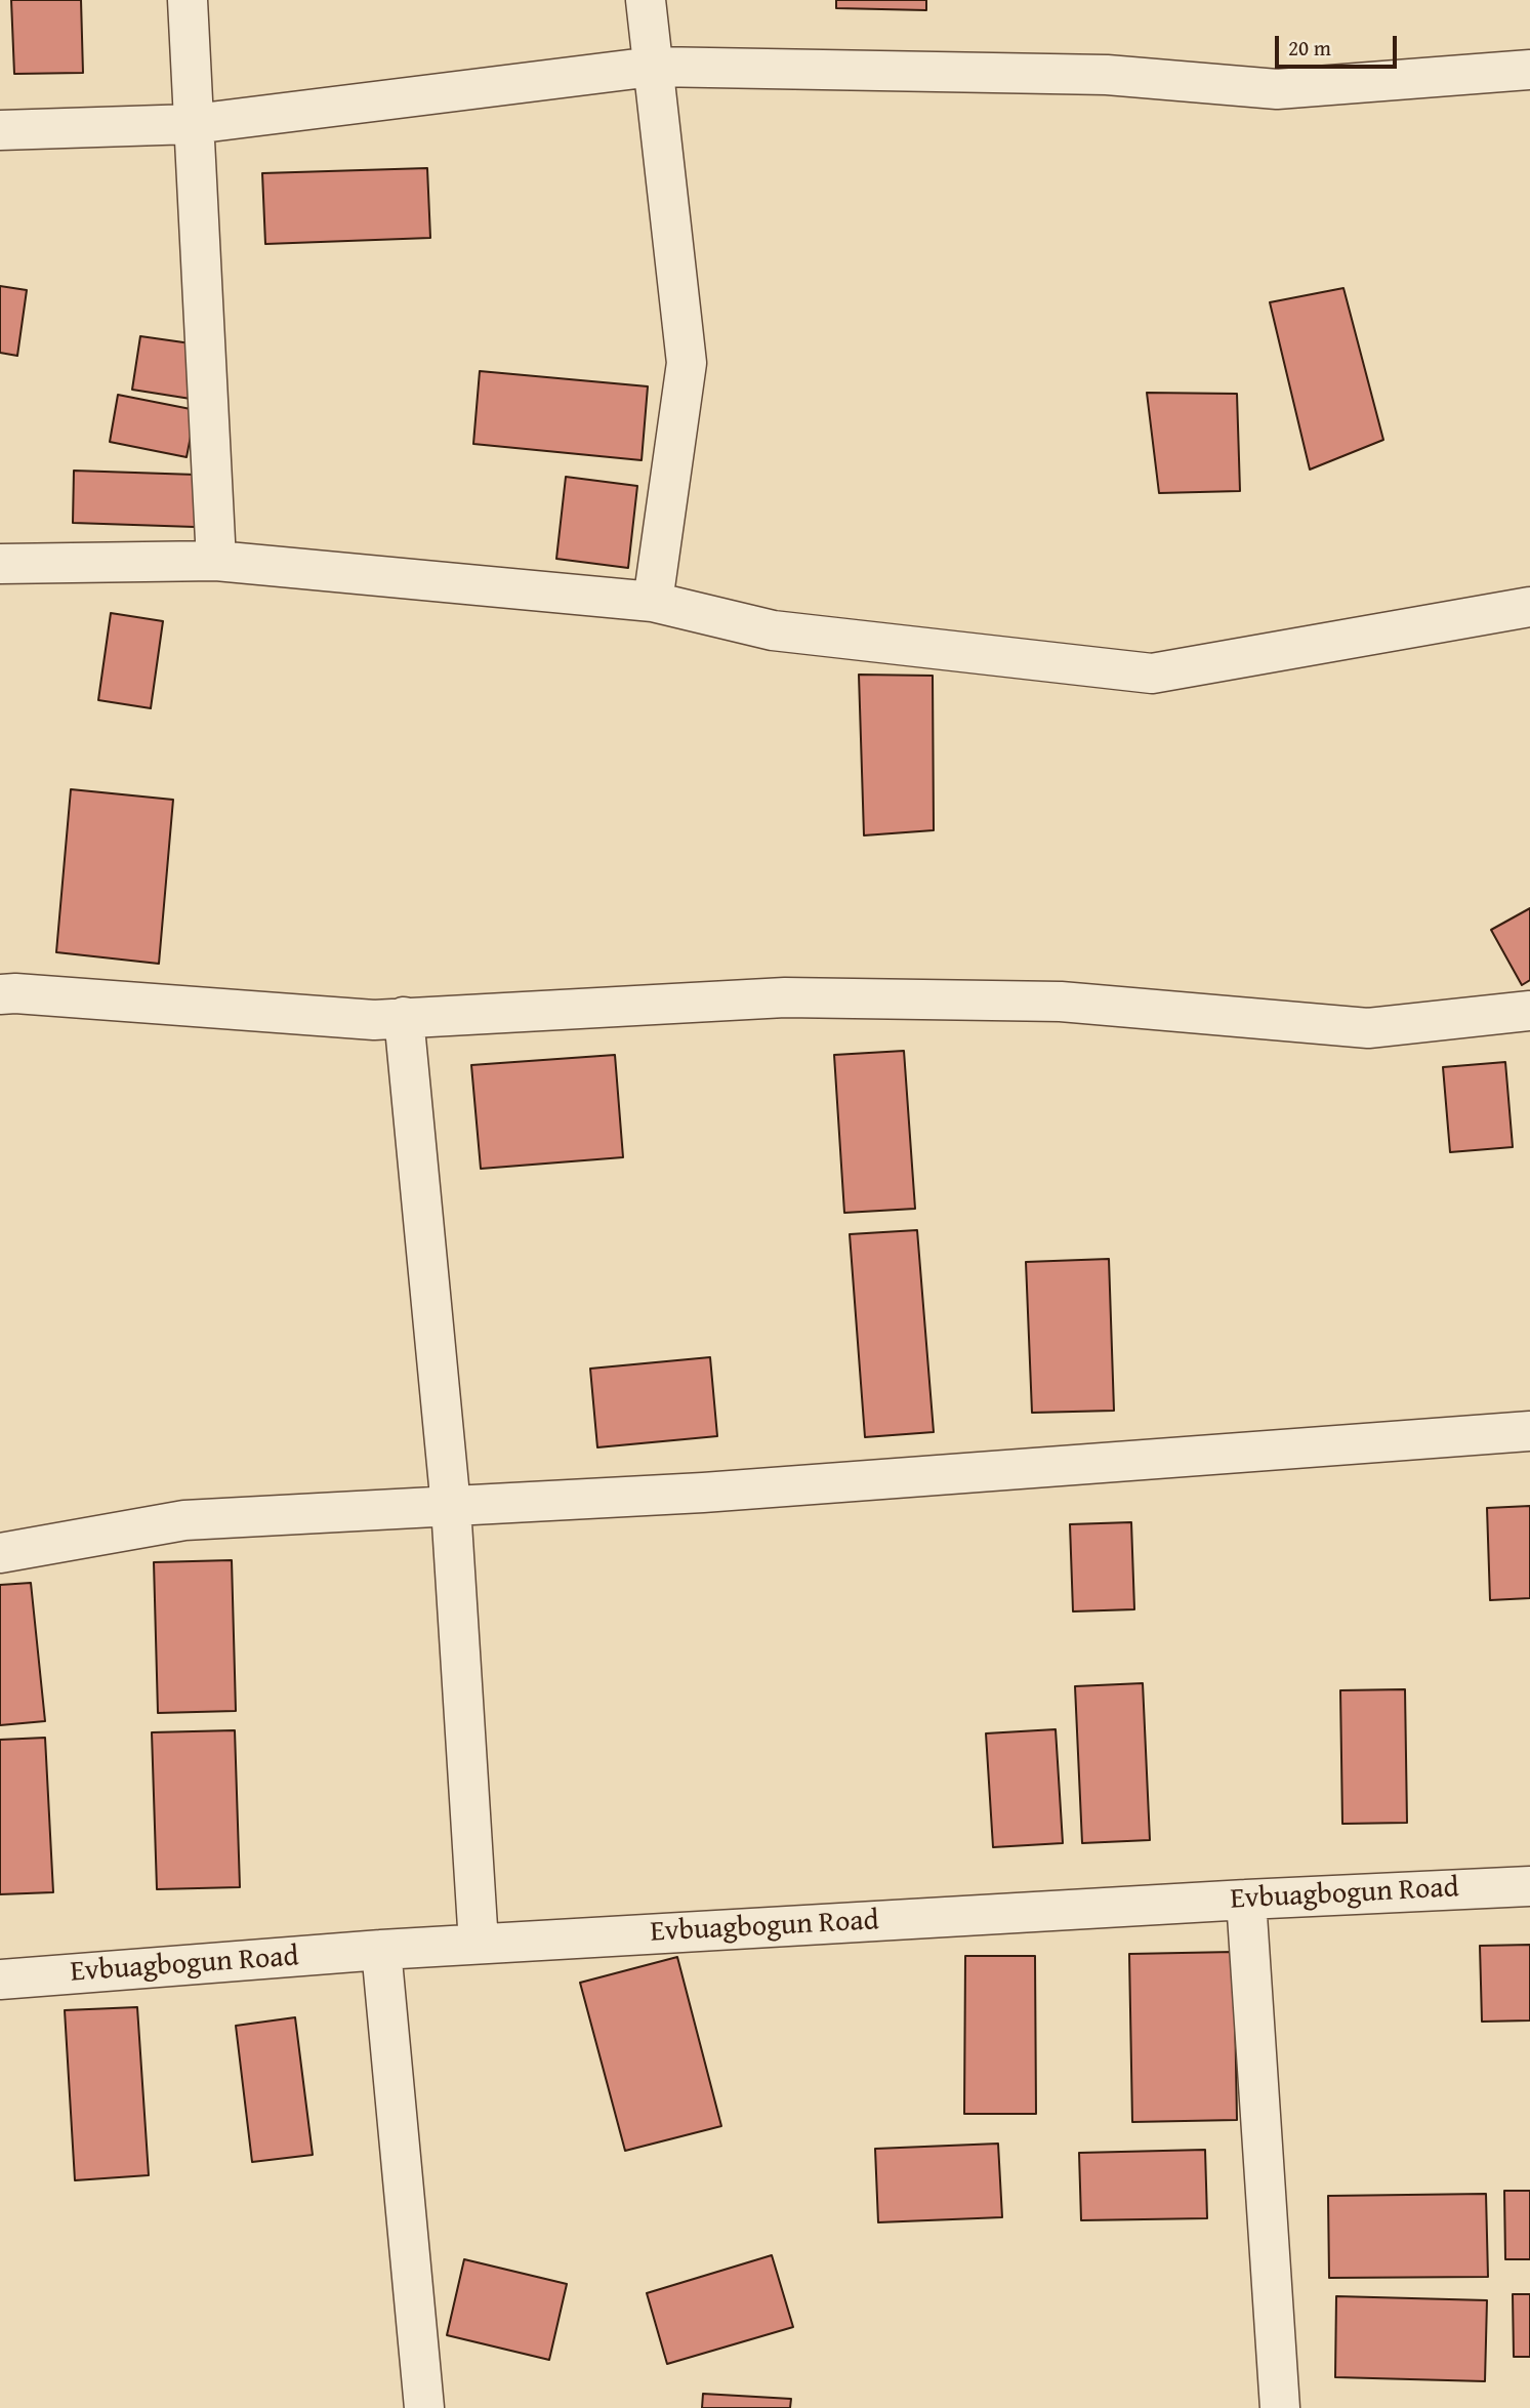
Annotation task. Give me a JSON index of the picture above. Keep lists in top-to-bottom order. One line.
{"streets":{"street":["Evbuagbogun Road"]},"scale_bar":"20 m"}
